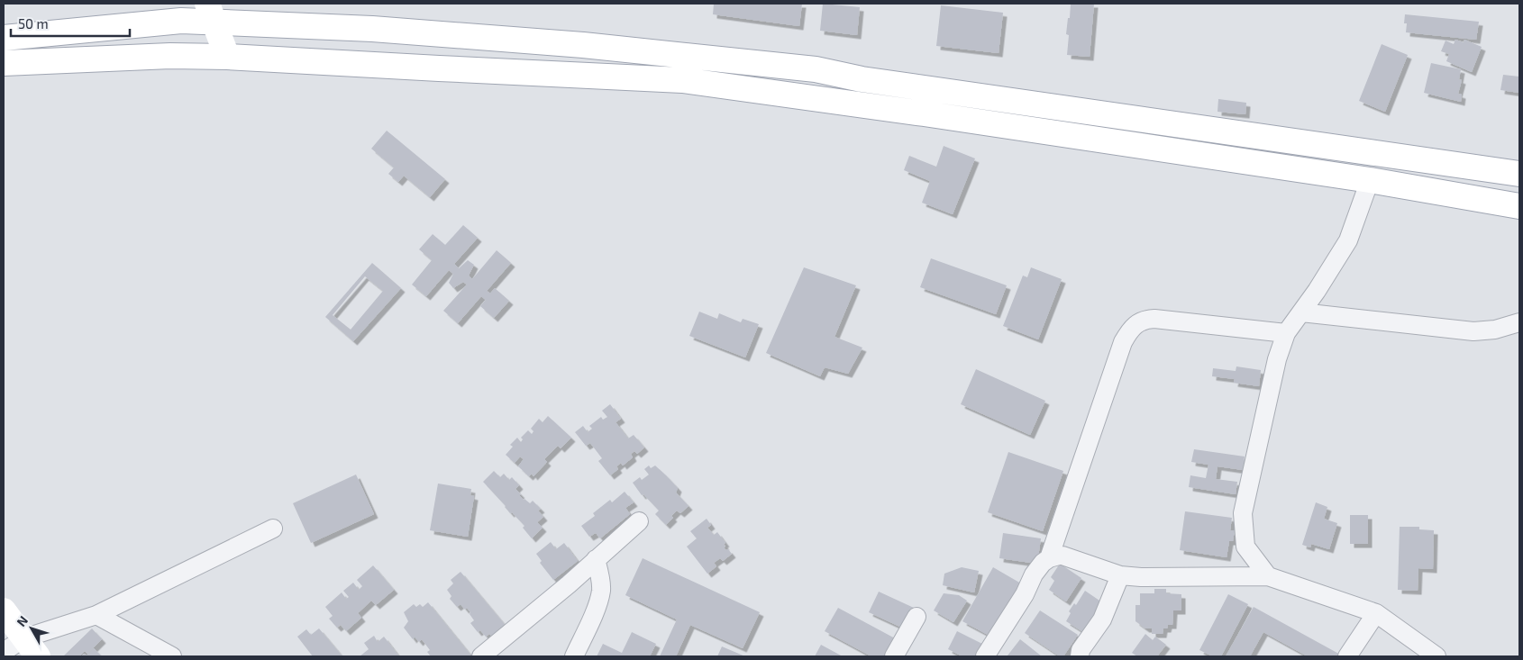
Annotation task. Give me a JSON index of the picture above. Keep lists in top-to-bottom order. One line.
{"scale_bar":"50 m","north":"top left"}
